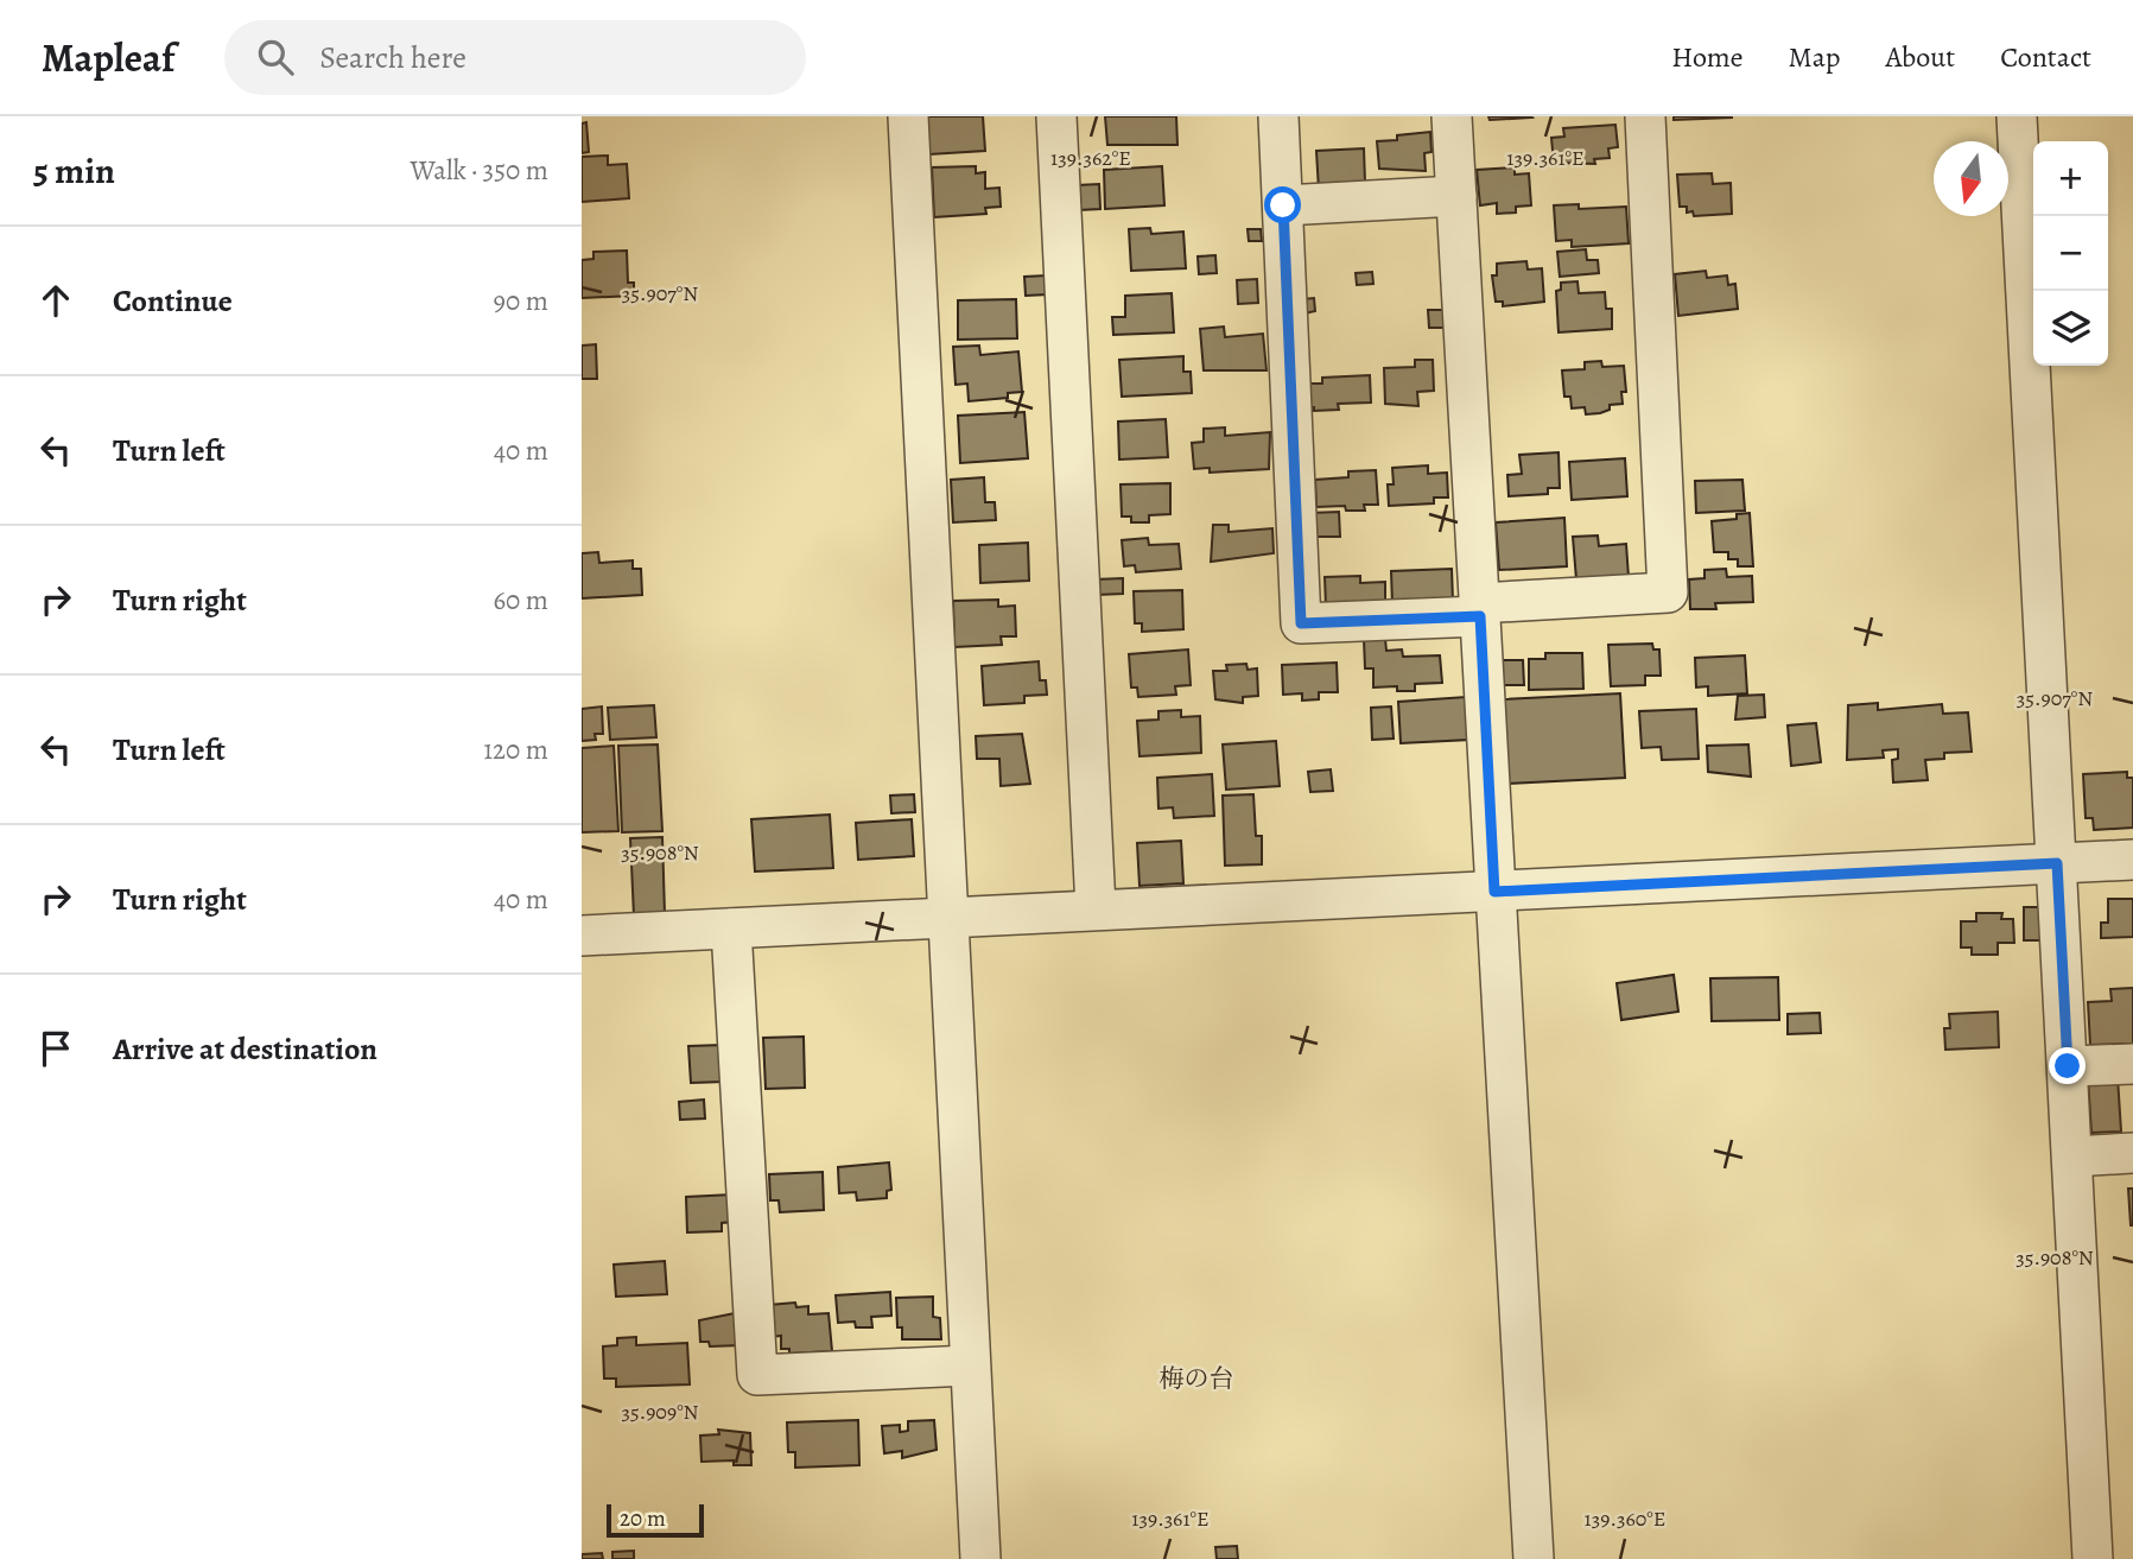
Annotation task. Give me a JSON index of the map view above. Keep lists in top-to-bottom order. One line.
{"districts":["梅の台"],"scale_bar":"20 m","north":"bottom","page":{"header":"Mapleaf","search":"Search here","nav":["Home","Map","About","Contact"],"heading":["5 min","Walk · 350 m"],"map_buttons":["+","−"],"list":[["Continue","90 m"],["Turn left","40 m"],["Turn right","60 m"],["Turn left","120 m"],["Turn right","40 m"],"Arrive at destination"],"scale":"20 m"},"coordinates":["139.362°E","139.361°E","35.907°N","35.908°N","35.909°N","139.360°E"]}
